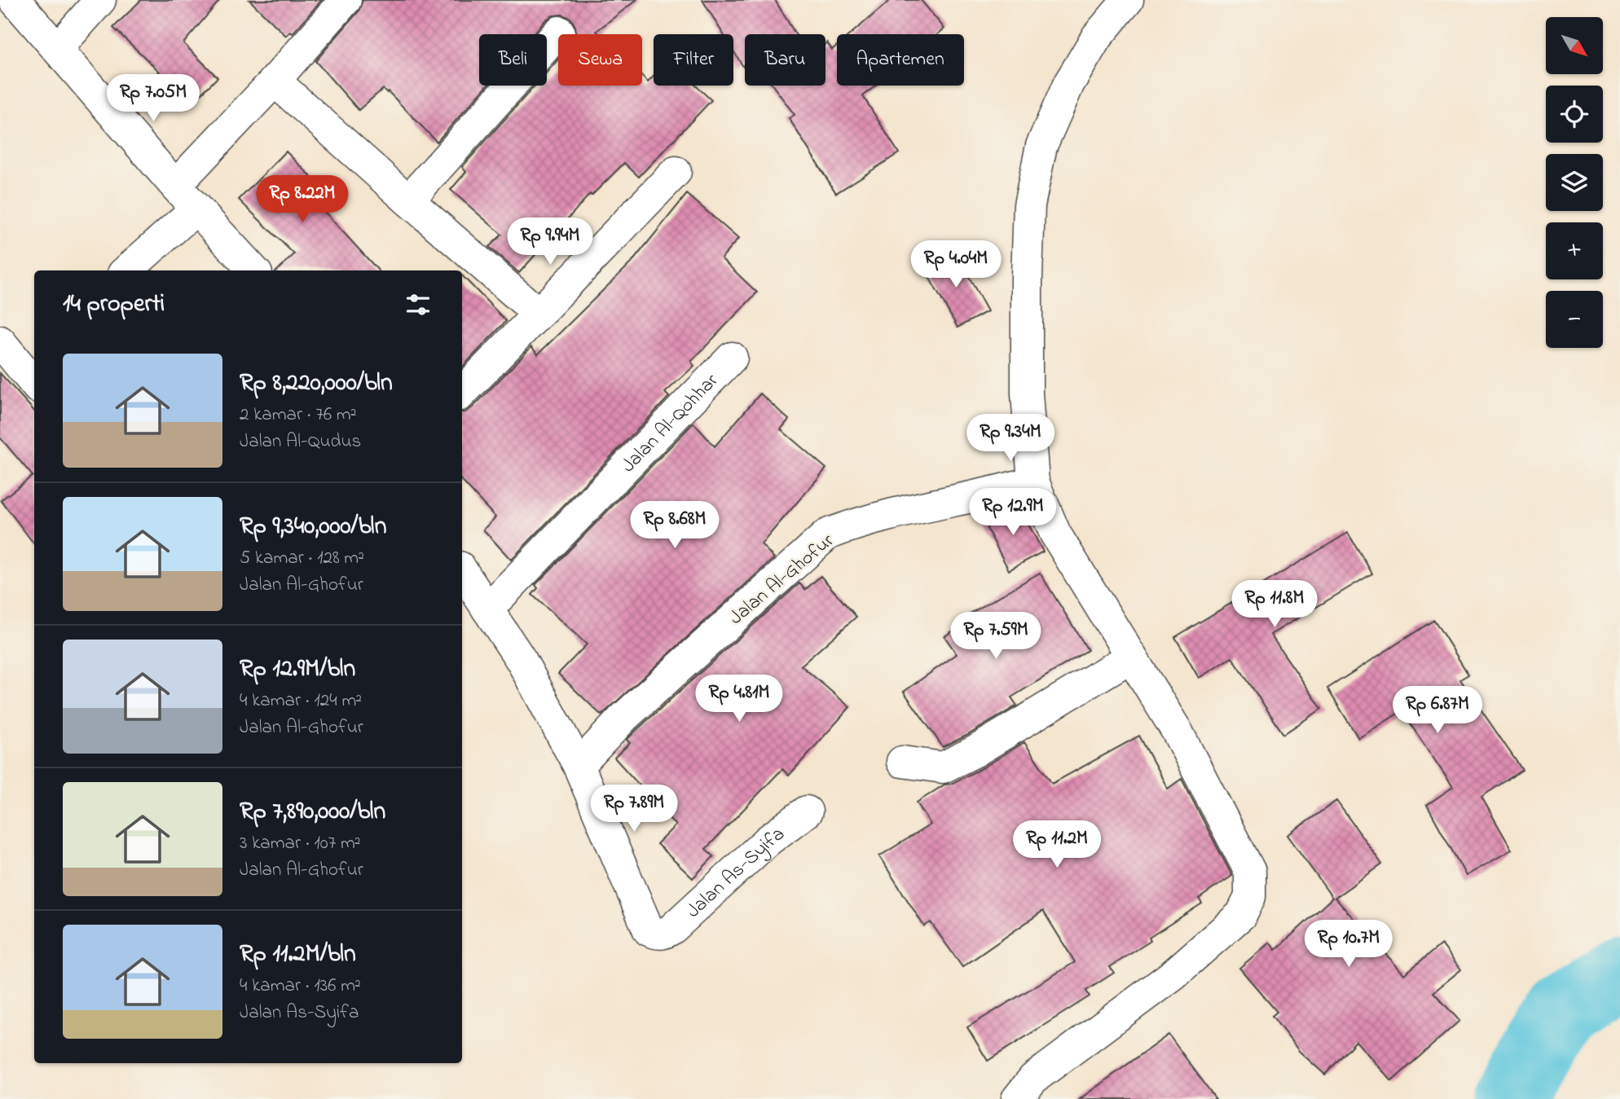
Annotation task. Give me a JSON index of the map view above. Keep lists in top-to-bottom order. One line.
{"streets":{"street":["Jalan Al-Qohhar","Jalan Al-Ghofur","Jalan As-Syifa"]},"crossings":[["Jalan Al-Ghofur","Jalan As-Syifa"]],"north":"bottom right","page":{"map_buttons":["+","−"],"chip":["Beli","Sewa","Filter","Baru","Apartemen"],"price":["Rp 7.05M","Rp 8.22M","Rp 9.94M","Rp 4.04M","Rp 9.34M","Rp 12.9M","Rp 8.68M","Rp 11.8M","Rp 7.59M","Rp 4.81M","Rp 6.87M","Rp 7.89M","Rp 11.2M","Rp 10.7M"],"heading":"14 properti","list":[{"name":"Rp 8,220,000/bln","note":"2 kamar · 76 m² · Jalan Al-Qudus"},{"name":"Rp 9,340,000/bln","note":"5 kamar · 128 m² · Jalan Al-Ghofur"},{"name":"Rp 12.9M/bln","note":"4 kamar · 124 m² · Jalan Al-Ghofur"},{"name":"Rp 7,890,000/bln","note":"3 kamar · 107 m² · Jalan Al-Ghofur"},{"name":"Rp 11.2M/bln","note":"4 kamar · 136 m² · Jalan As-Syifa"}]}}
